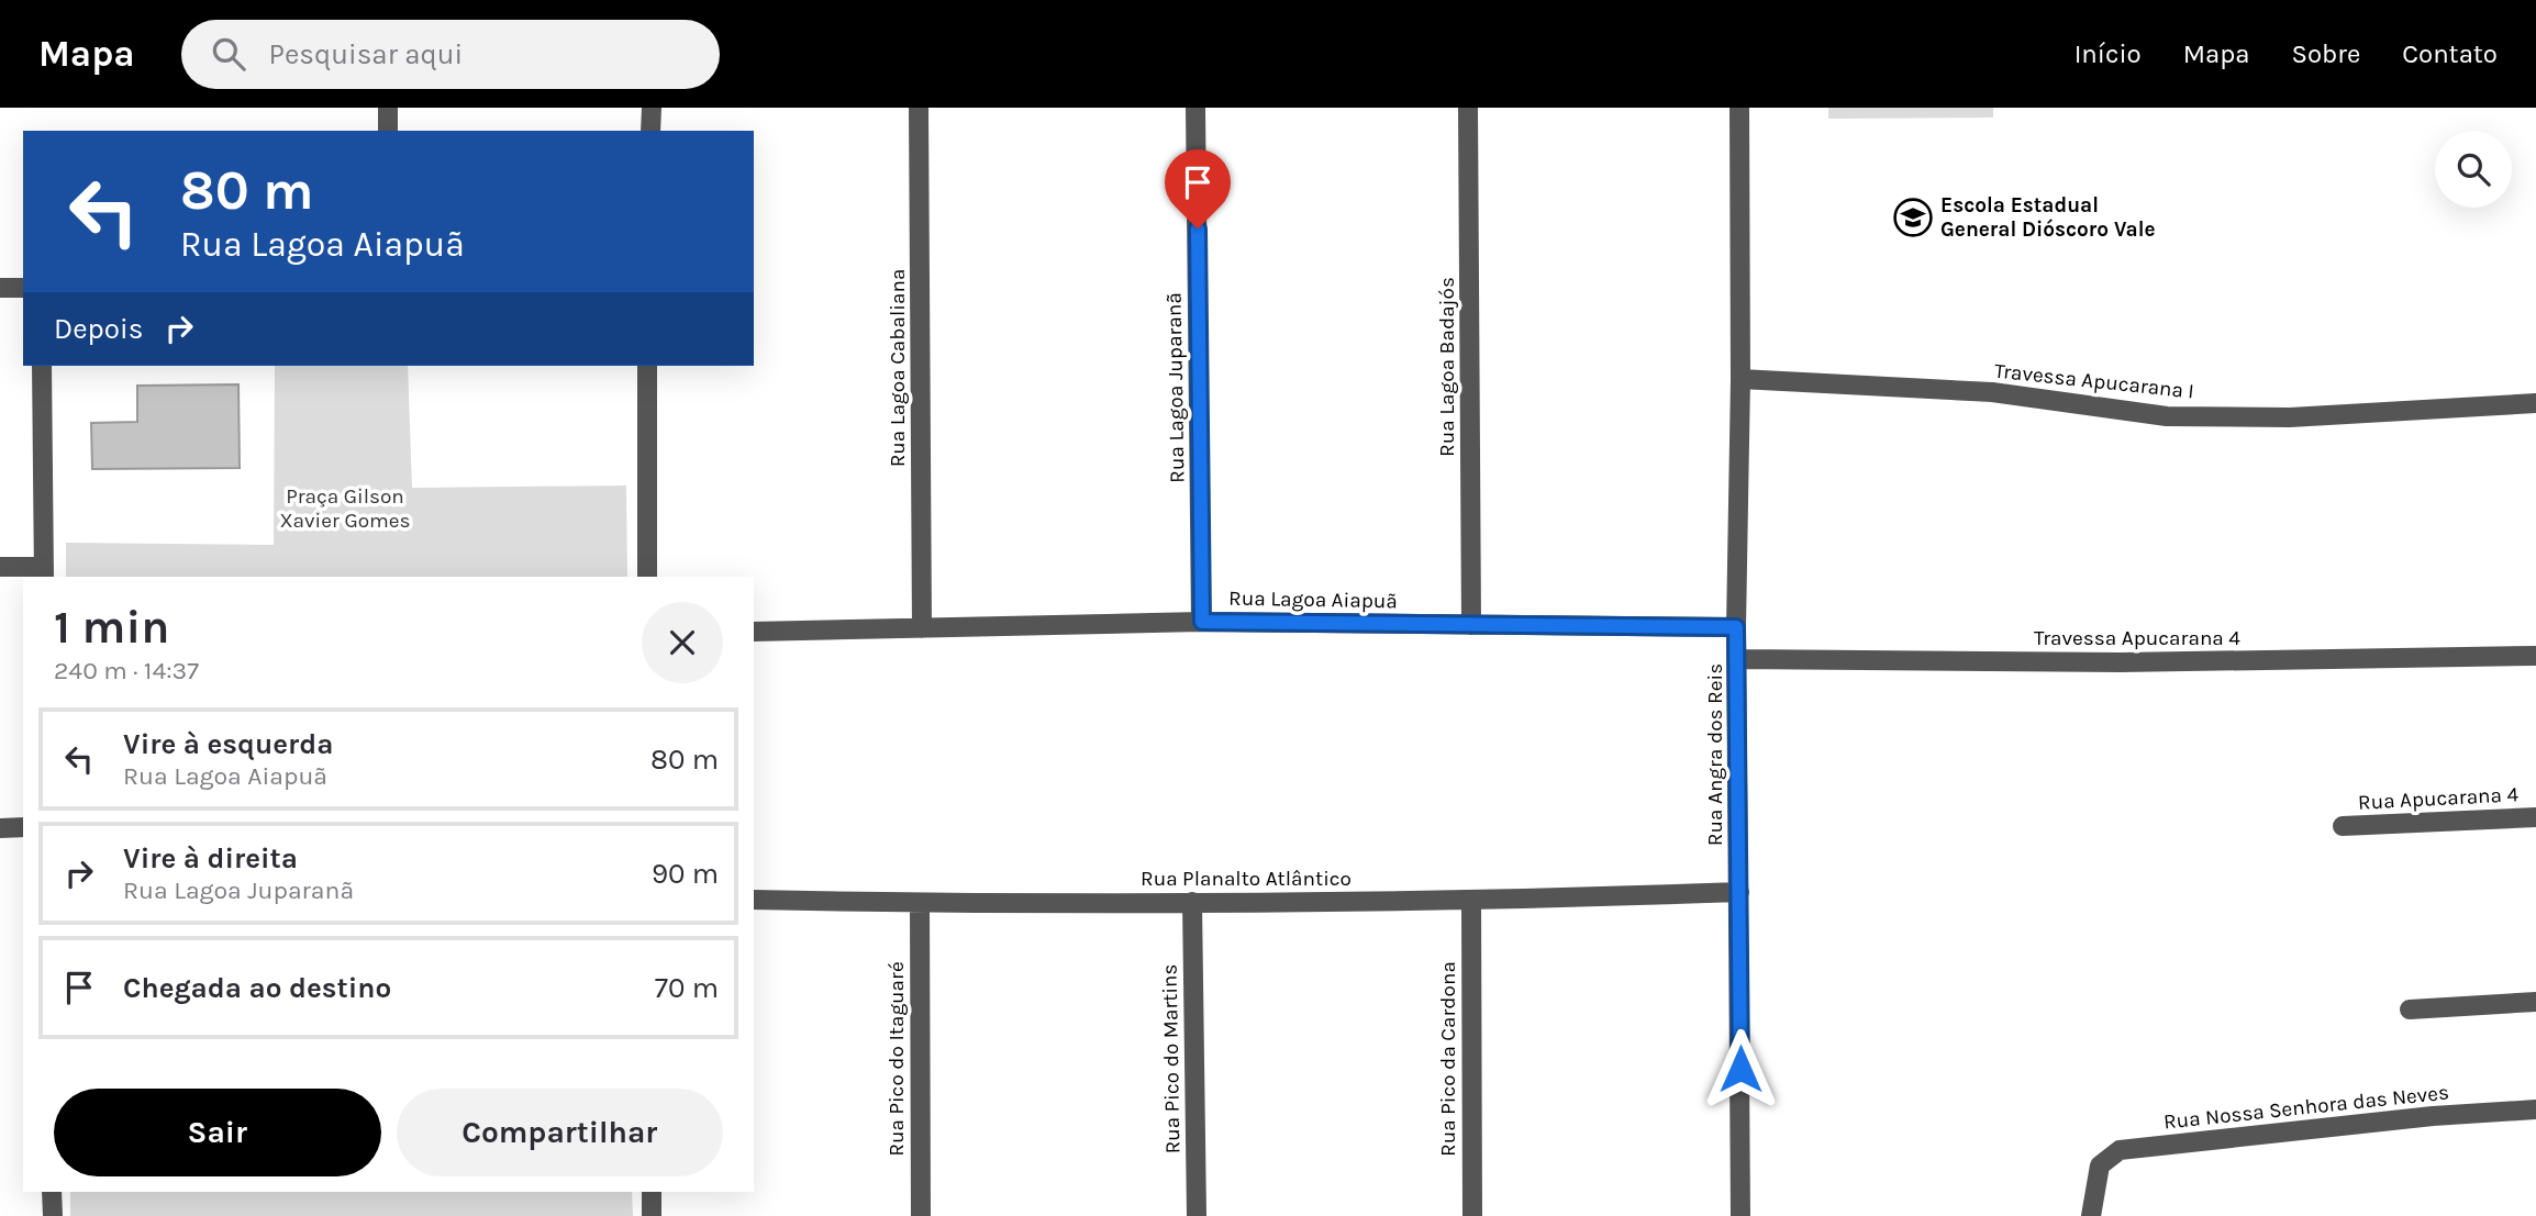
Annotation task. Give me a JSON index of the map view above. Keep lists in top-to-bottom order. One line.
{"streets":{"street":["Rua Lagoa Badajós","Rua Lagoa Cabaliana","Travessa Apucarana I","Rua Lagoa Juparanã","Rua Lagoa Aiapuã","Travessa Apucarana 4","Rua Angra dos Reis","Rua Apucarana 4","Rua Planalto Atlântico","Rua Pico do Itaguaré","Rua Pico do Martins","Rua Pico da Cardona","Rua Nossa Senhora das Neves"]},"crossings":[["Rua Lagoa Badajós","Rua Lagoa Aiapuã"],["Rua Lagoa Cabaliana","Rua Lagoa Aiapuã"],["Travessa Apucarana I","Rua Angra dos Reis"],["Rua Lagoa Juparanã","Rua Lagoa Aiapuã"],["Rua Lagoa Aiapuã","Rua Angra dos Reis"],["Travessa Apucarana 4","Rua Angra dos Reis"],["Rua Angra dos Reis","Rua Planalto Atlântico"],["Rua Planalto Atlântico","Rua Pico do Itaguaré"],["Rua Planalto Atlântico","Rua Pico do Martins"],["Rua Planalto Atlântico","Rua Pico da Cardona"]],"parks":["Praça Gilson Xavier Gomes"],"places":{"school or university":["Escola Estadual General Dióscoro Vale"]},"page":{"header":"Mapa","search":"Pesquisar aqui","nav":["Início","Mapa","Sobre","Contato"],"turn":["80 m","Rua Lagoa Aiapuã"],"then":"Depois","heading":["1 min","240 m · 14:37"],"list":[{"name":"Vire à esquerda","note":"Rua Lagoa Aiapuã","value":"80 m"},{"name":"Vire à direita","note":"Rua Lagoa Juparanã","value":"90 m"},{"name":"Chegada ao destino","value":"70 m"}],"buttons":["Sair","Compartilhar"]}}
